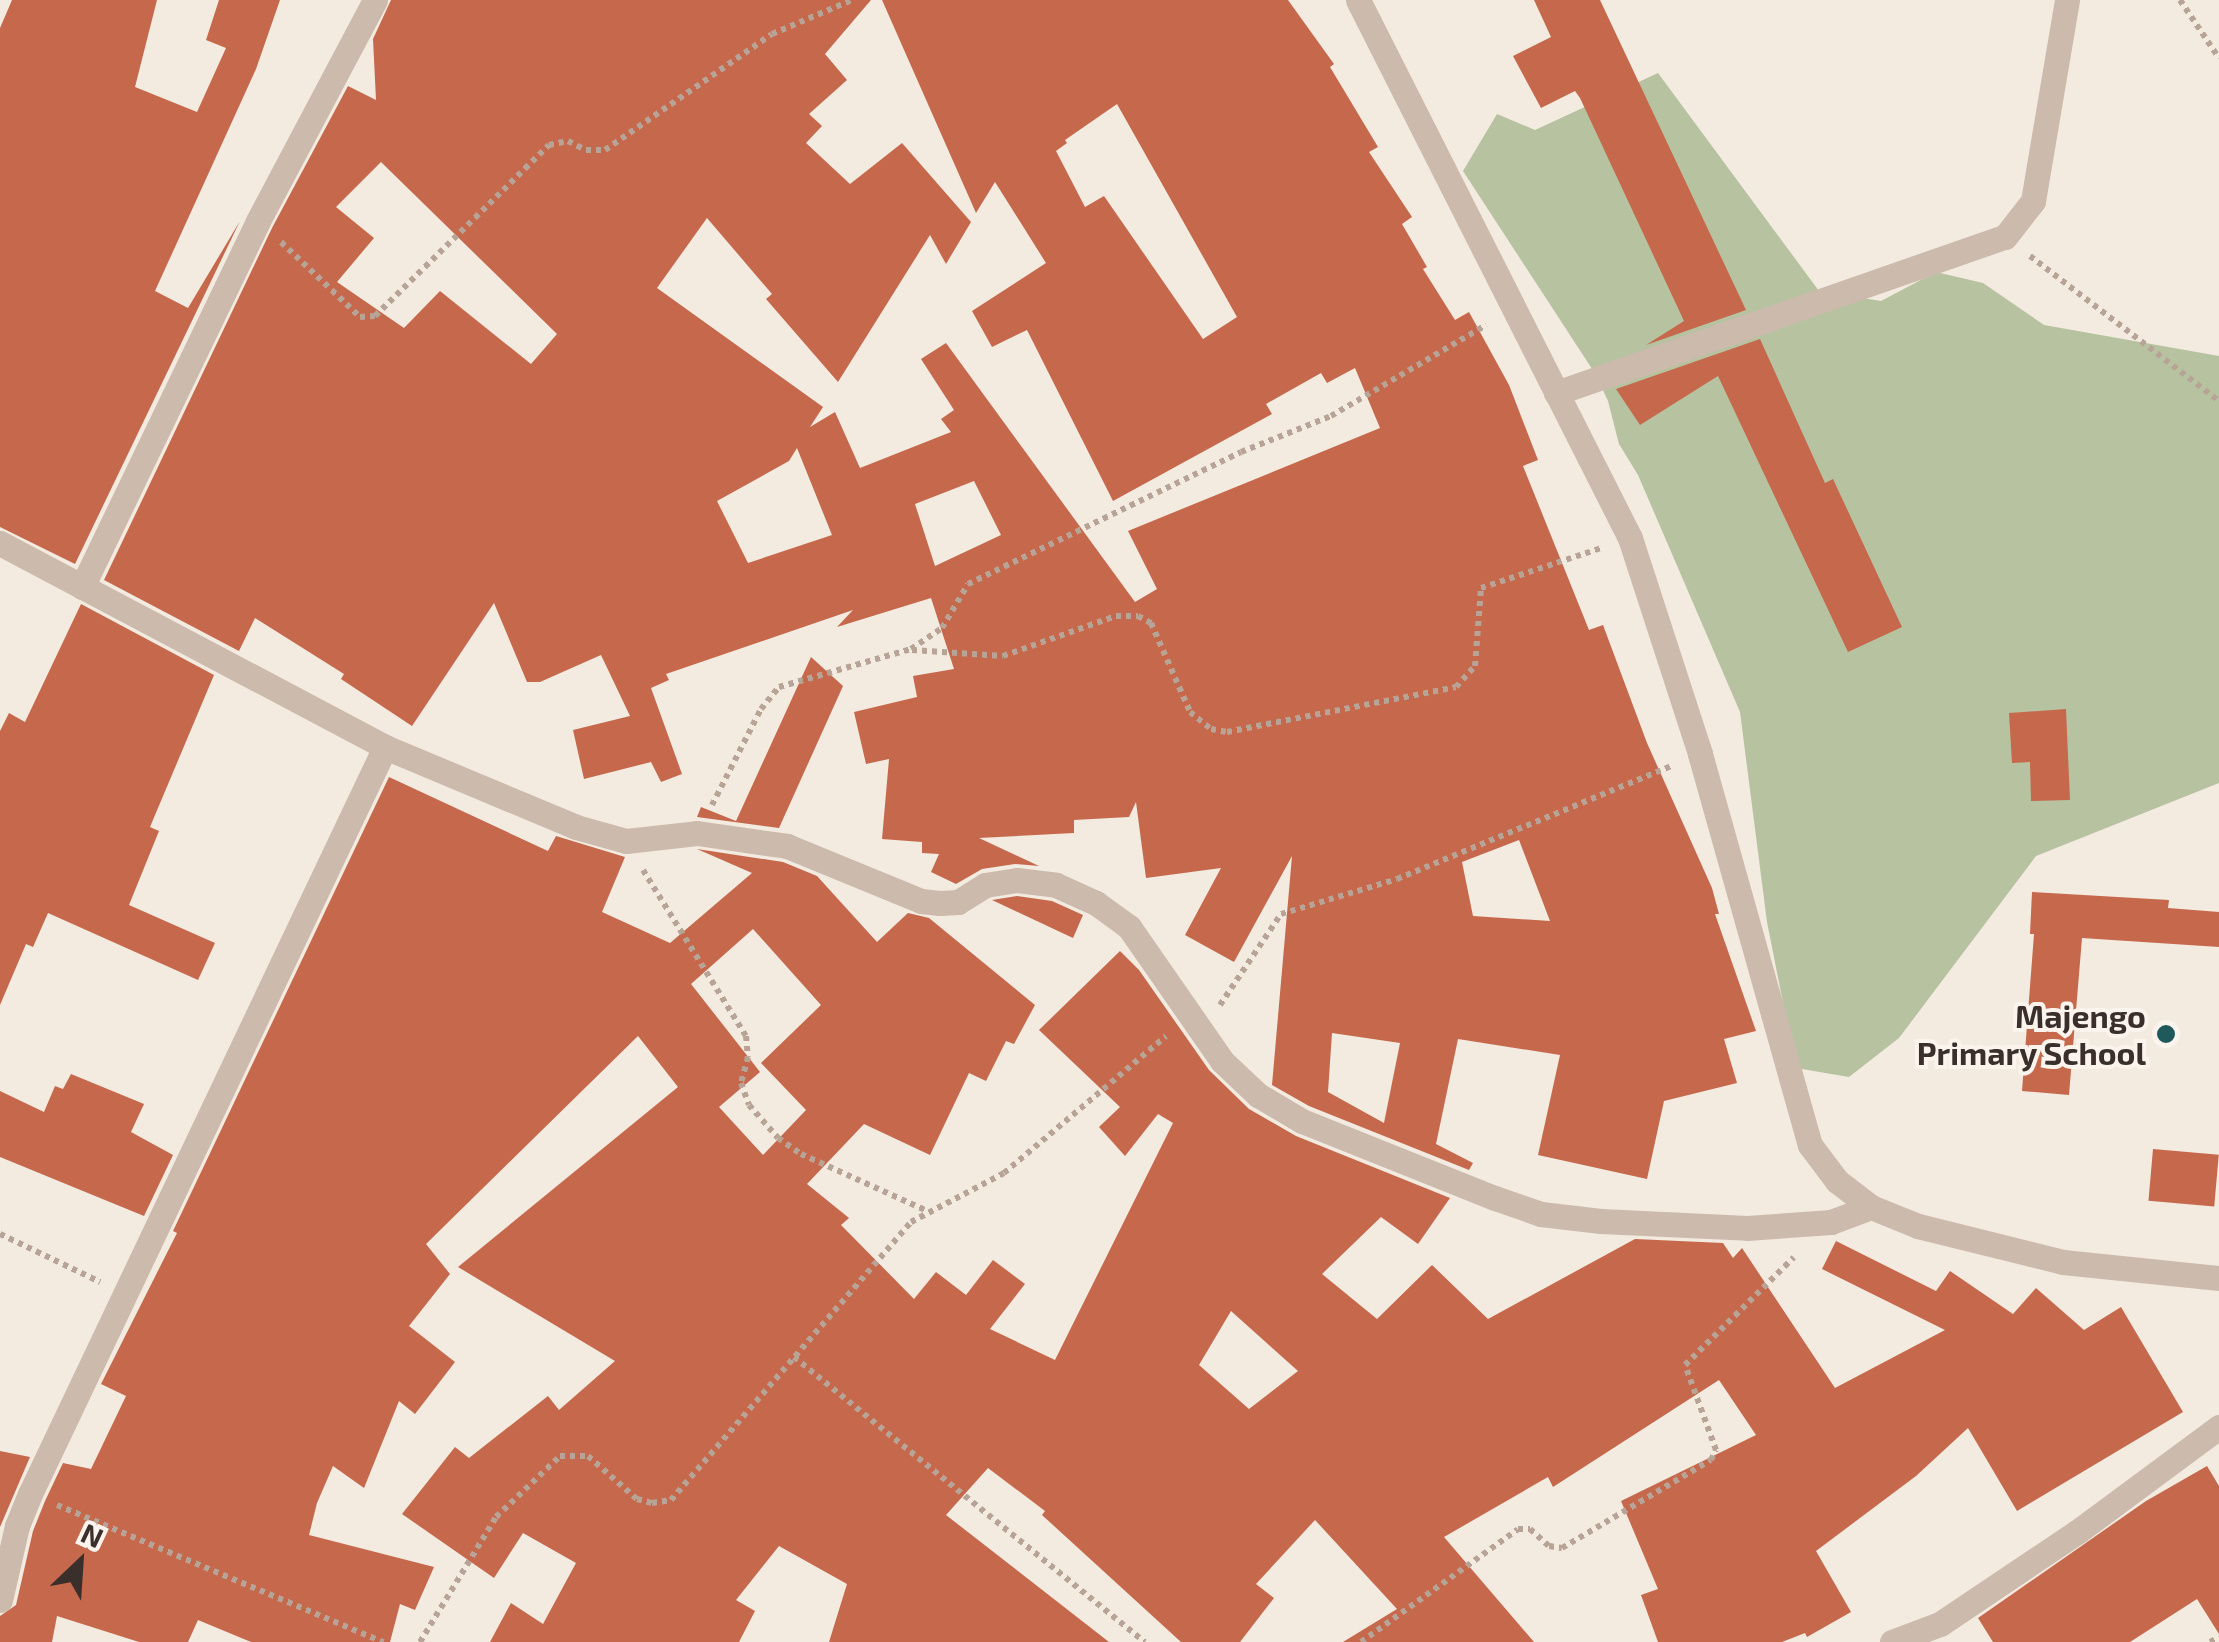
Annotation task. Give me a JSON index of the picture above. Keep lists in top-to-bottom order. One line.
{"places":["Majengo Primary School"],"north":"top right"}
